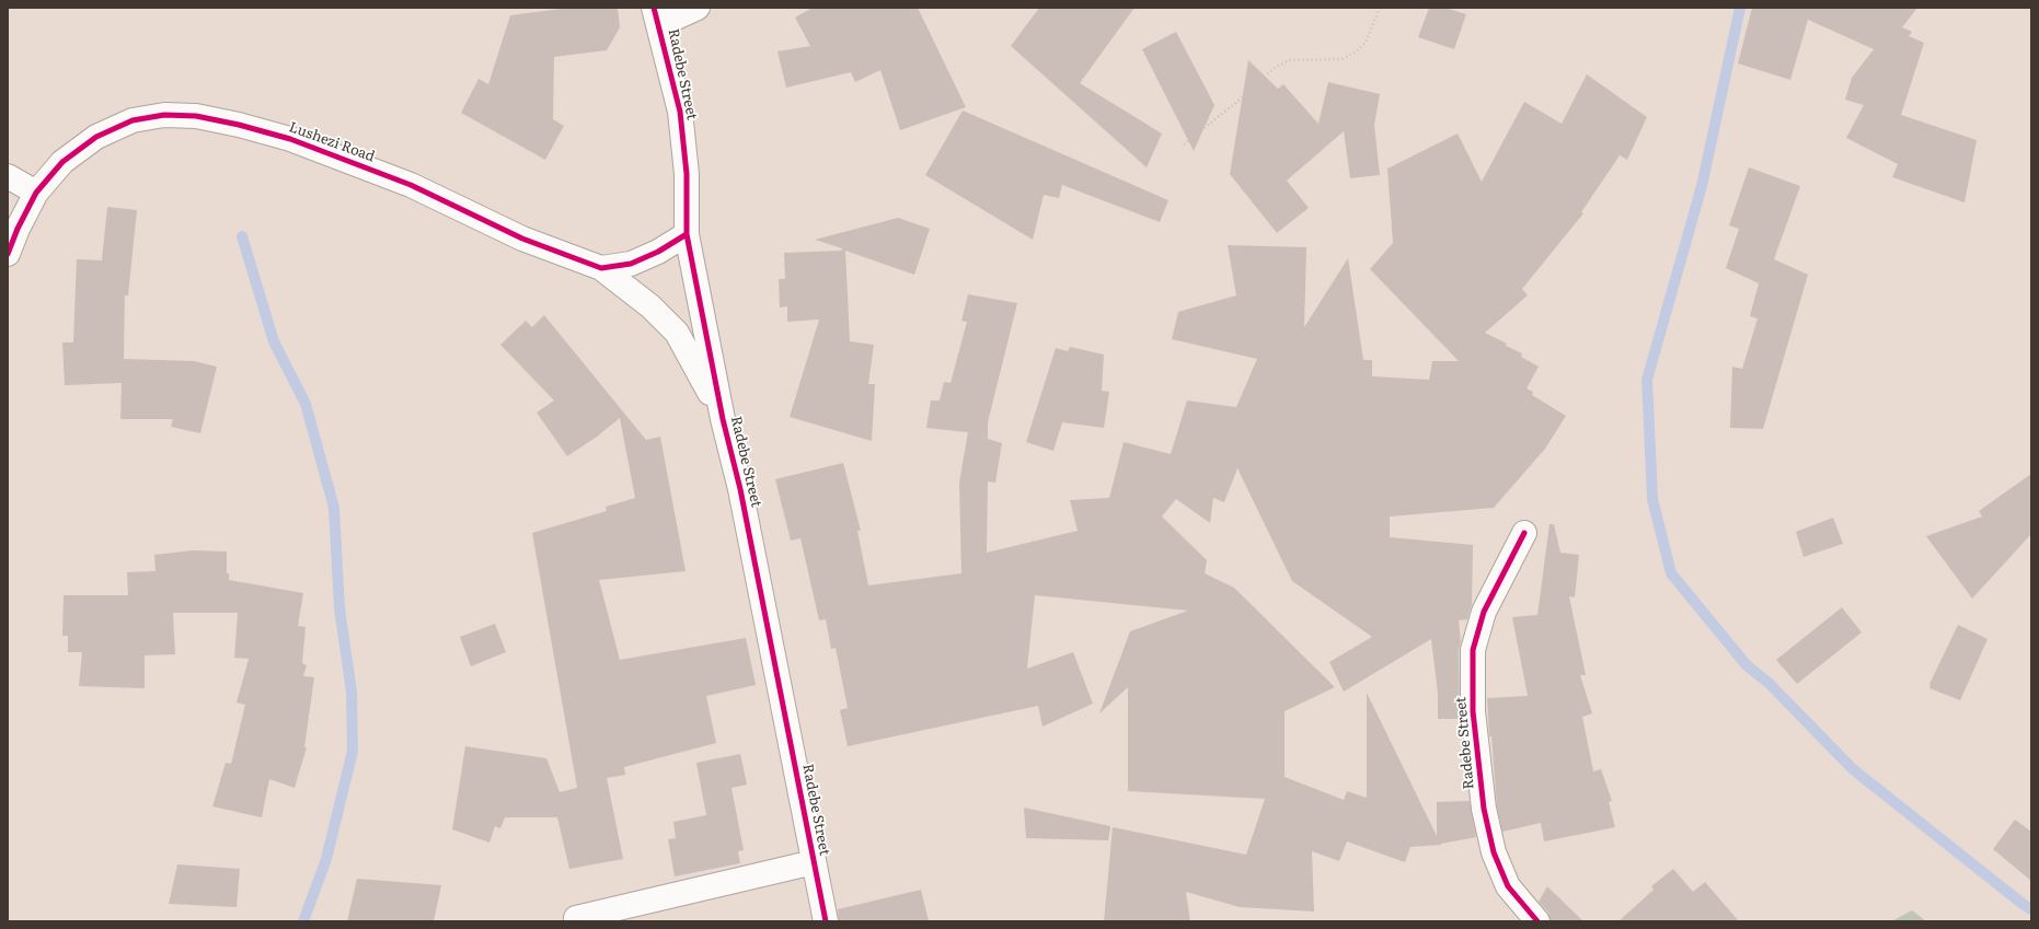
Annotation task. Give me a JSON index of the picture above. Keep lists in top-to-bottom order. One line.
{"streets":{"street":["Radebe Street","Lushezi Road"]},"crossings":[["Radebe Street","Lushezi Road"]]}
